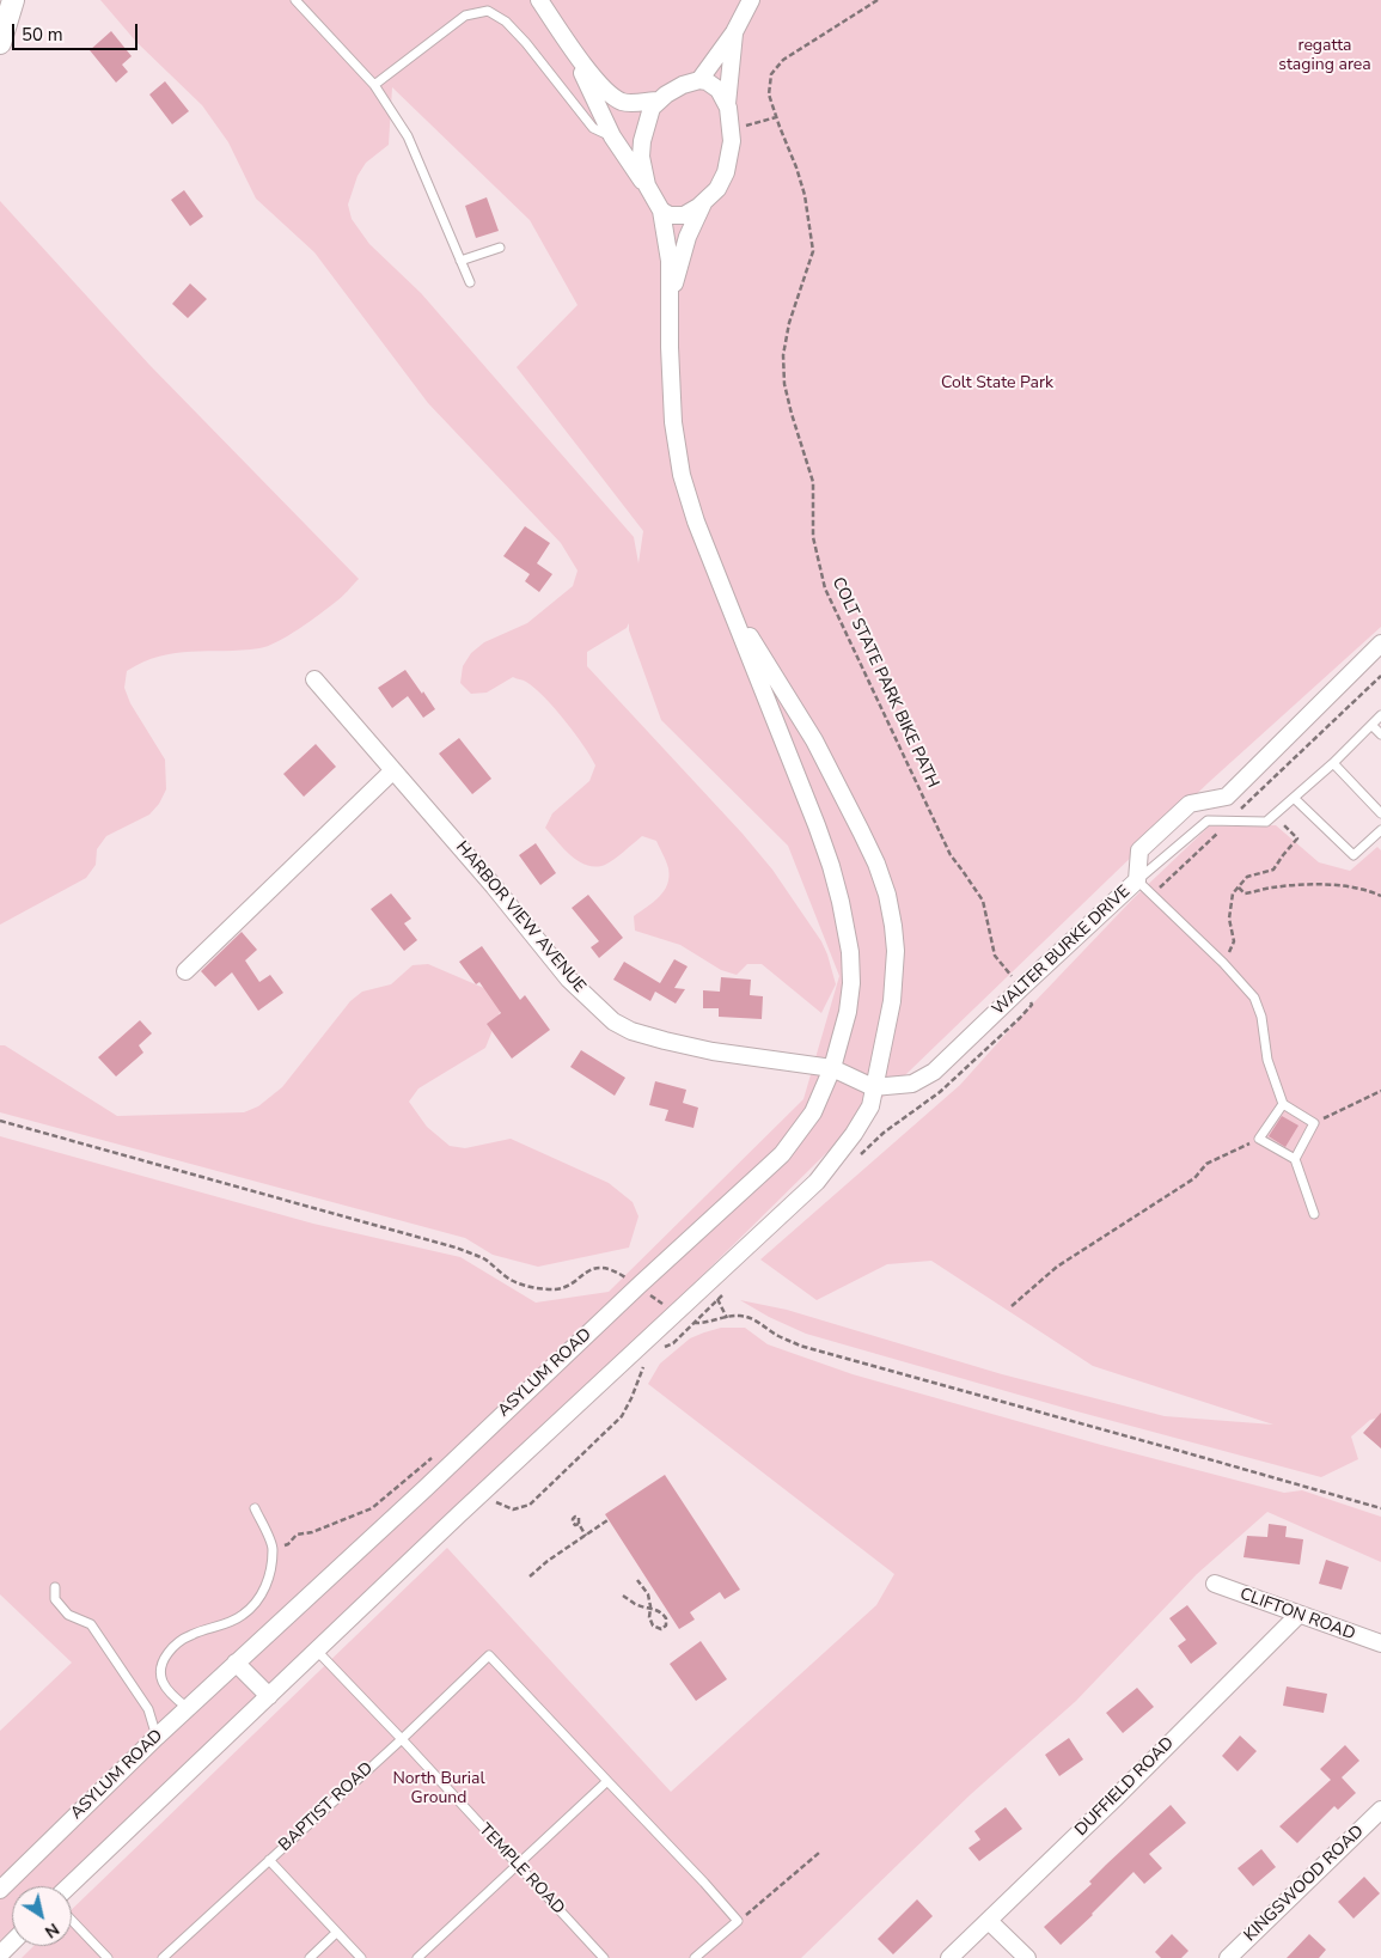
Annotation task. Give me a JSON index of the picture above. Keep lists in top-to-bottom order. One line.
{"streets":{"street":["HARBOR VIEW AVENUE","WALTER BURKE DRIVE","ASYLUM ROAD","CLIFTON ROAD","DUFFIELD ROAD","KINGSWOOD ROAD"],"lane":["BAPTIST ROAD","TEMPLE ROAD"],"path":["COLT STATE PARK BIKE PATH"]},"crossings":[["COLT STATE PARK BIKE PATH","WALTER BURKE DRIVE"],["HARBOR VIEW AVENUE","WALTER BURKE DRIVE"],["HARBOR VIEW AVENUE","ASYLUM ROAD"],["CLIFTON ROAD","DUFFIELD ROAD"],["BAPTIST ROAD","TEMPLE ROAD"]],"parks":["regatta staging area","Colt State Park","North Burial Ground"],"scale_bar":"50 m","north":"bottom right"}
